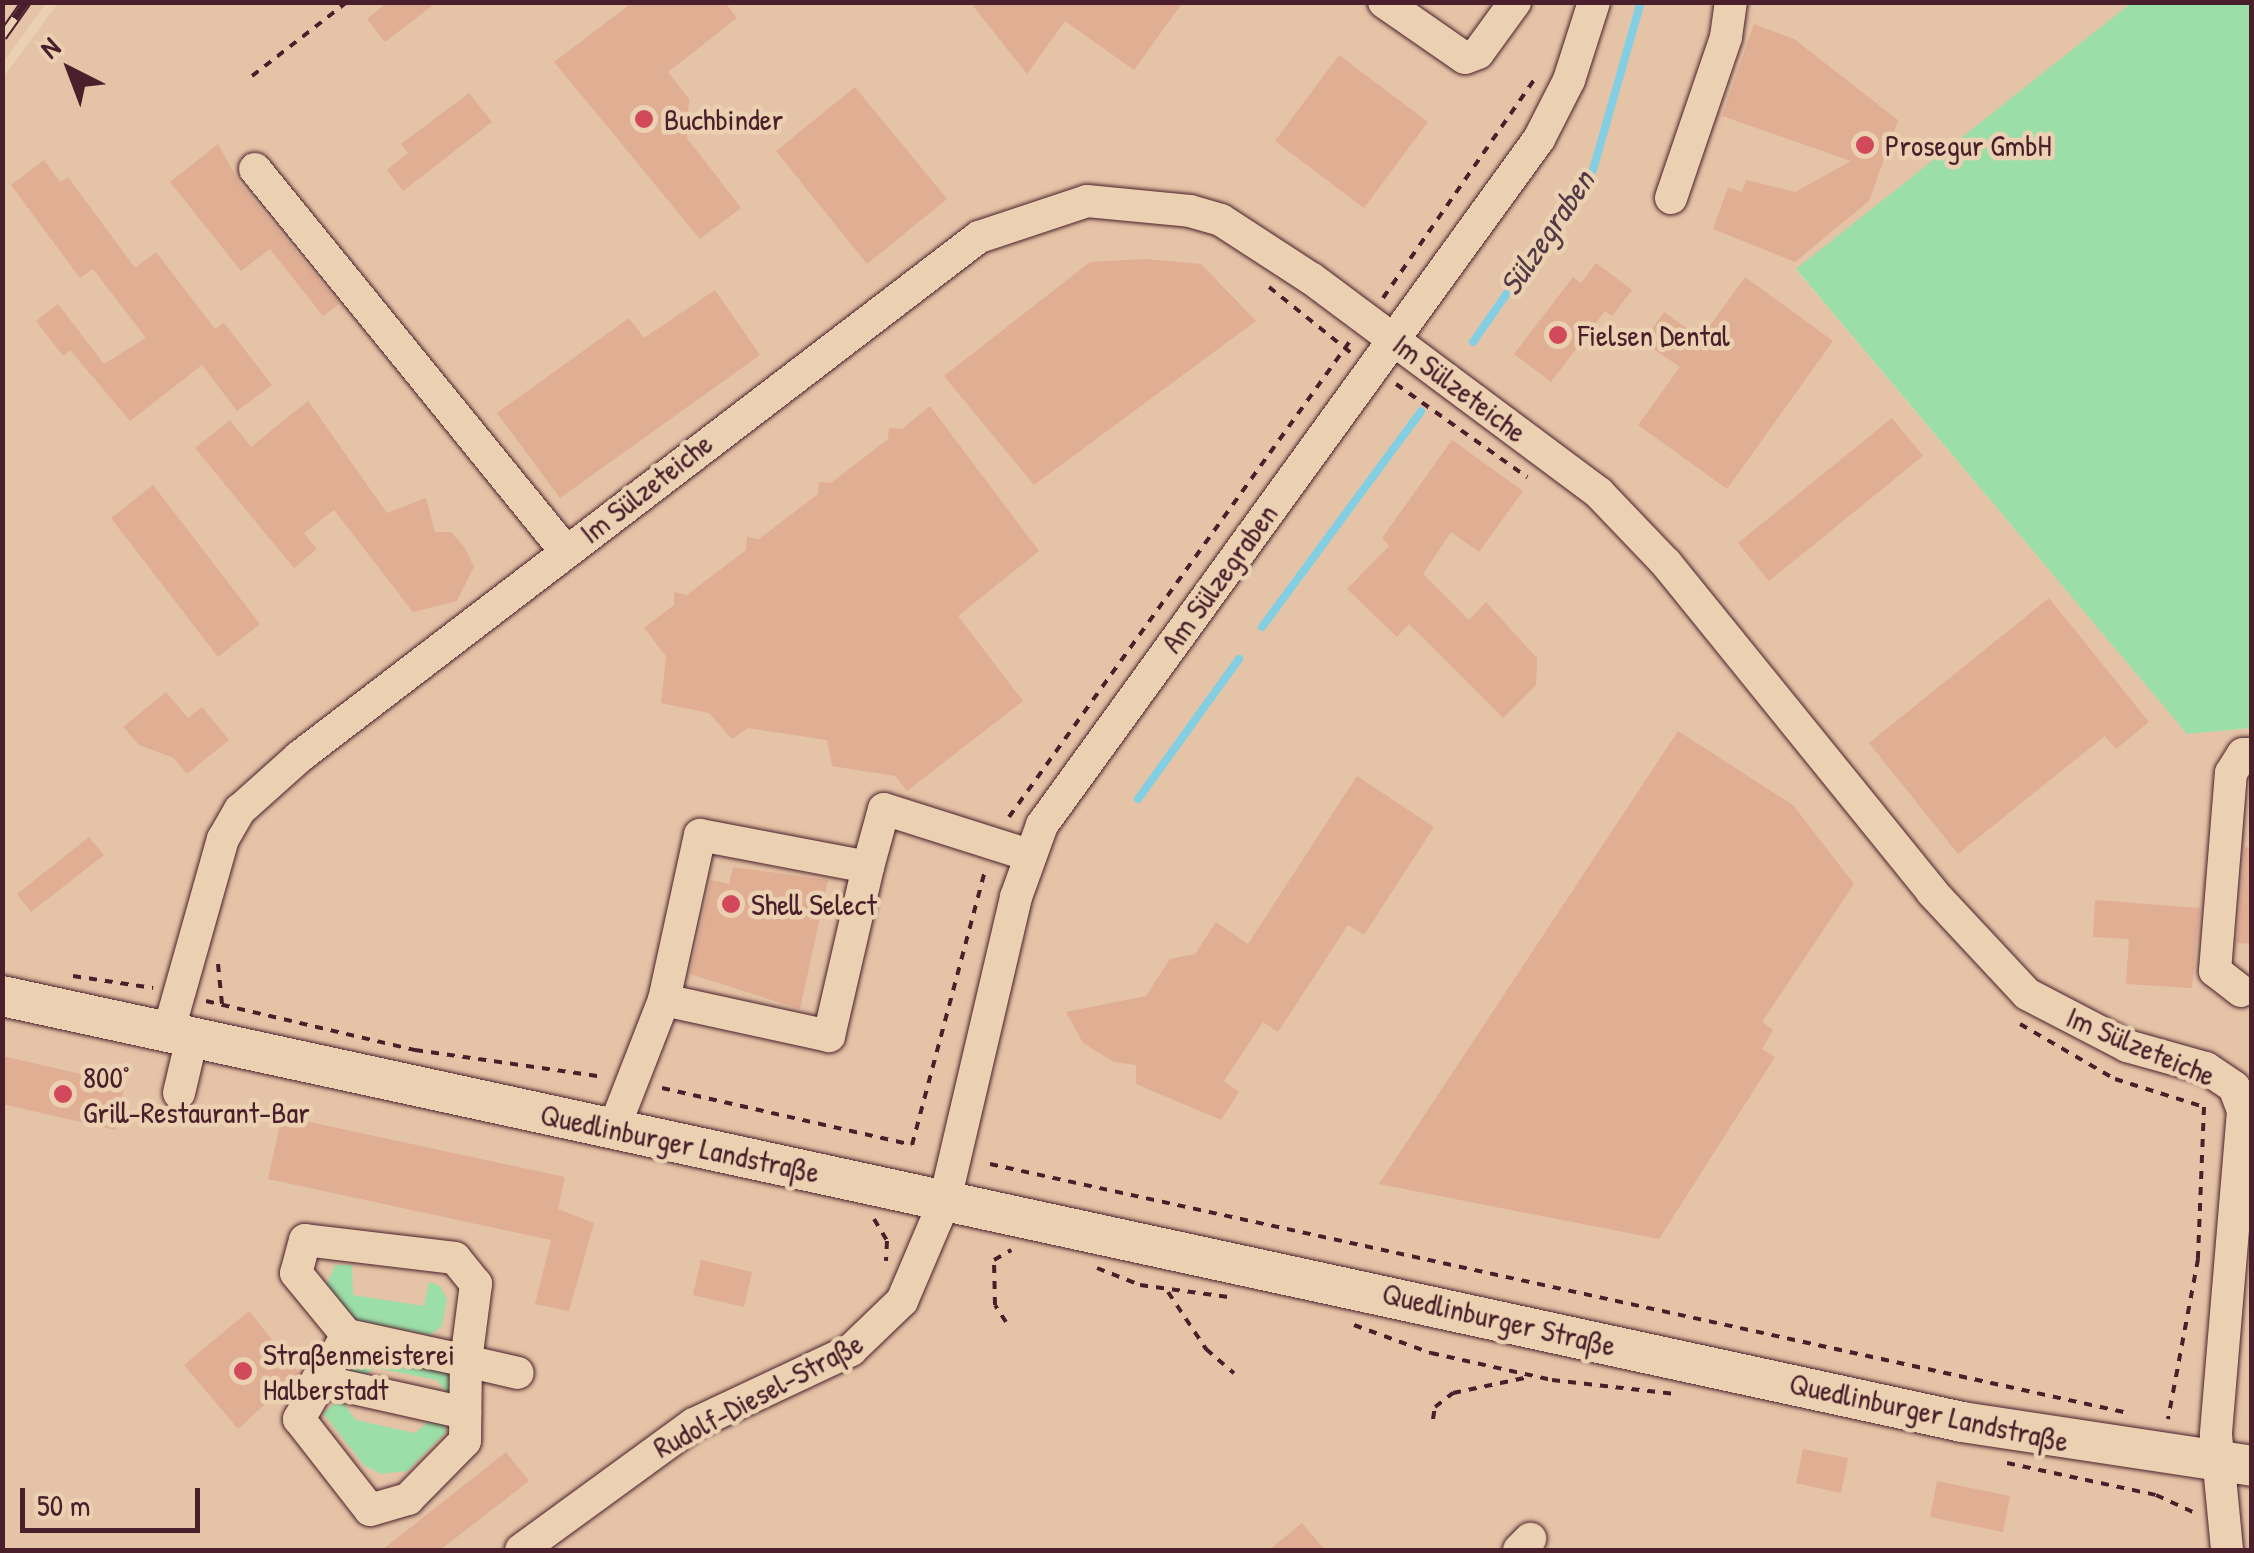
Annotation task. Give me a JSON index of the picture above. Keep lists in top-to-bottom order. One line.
{"streets":{"main road":["Quedlinburger Landstraße","Quedlinburger Straße"],"street":["Im Sülzeteiche","Am Sülzegraben","Rudolf-Diesel-Straße"]},"crossings":[["Im Sülzeteiche","Am Sülzegraben"],["Im Sülzeteiche","Quedlinburger Landstraße"],["Am Sülzegraben","Quedlinburger Landstraße"],["Am Sülzegraben","Rudolf-Diesel-Straße"],["Quedlinburger Landstraße","Quedlinburger Straße"],["Quedlinburger Landstraße","Rudolf-Diesel-Straße"]],"water":["Sülzegraben"],"places":["Buchbinder","Prosegur GmbH","Fielsen Dental","Shell Select","800° Grill-Restaurant-Bar","Straßenmeisterei Halberstadt"],"scale_bar":"50 m","north":"top left"}
